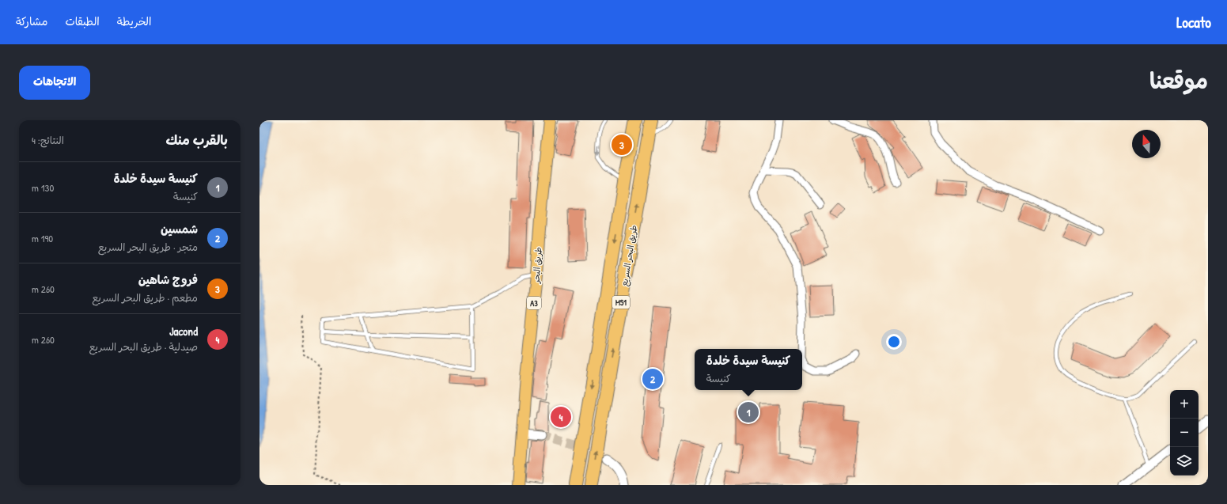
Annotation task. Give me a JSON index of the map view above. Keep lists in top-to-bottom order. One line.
{"streets":{"highway":["طريق البحر السريع","طريق البحر","M51","A3"]},"north":"top","page":{"header":"Locato","nav":["الخريطة","الطبقات","مشاركة"],"title":"موقعنا","buttons":"الاتجاهات","heading":["بالقرب منك","النتائج: 4"],"pins":["3","2","1","4"],"list":[{"mark":"1","name":"كنيسة سيدة خلدة","note":"كنيسة","value":"130 m"},{"mark":"2","name":"شمسين","note":"متجر · طريق البحر السريع","value":"190 m"},{"mark":"3","name":"فروج شاهين","note":"مطعم · طريق البحر السريع","value":"260 m"},{"mark":"4","name":"Jacond","note":"صيدلية · طريق البحر السريع","value":"260 m"}],"popup":["كنيسة سيدة خلدة","كنيسة"],"map_buttons":["+","−"]}}
